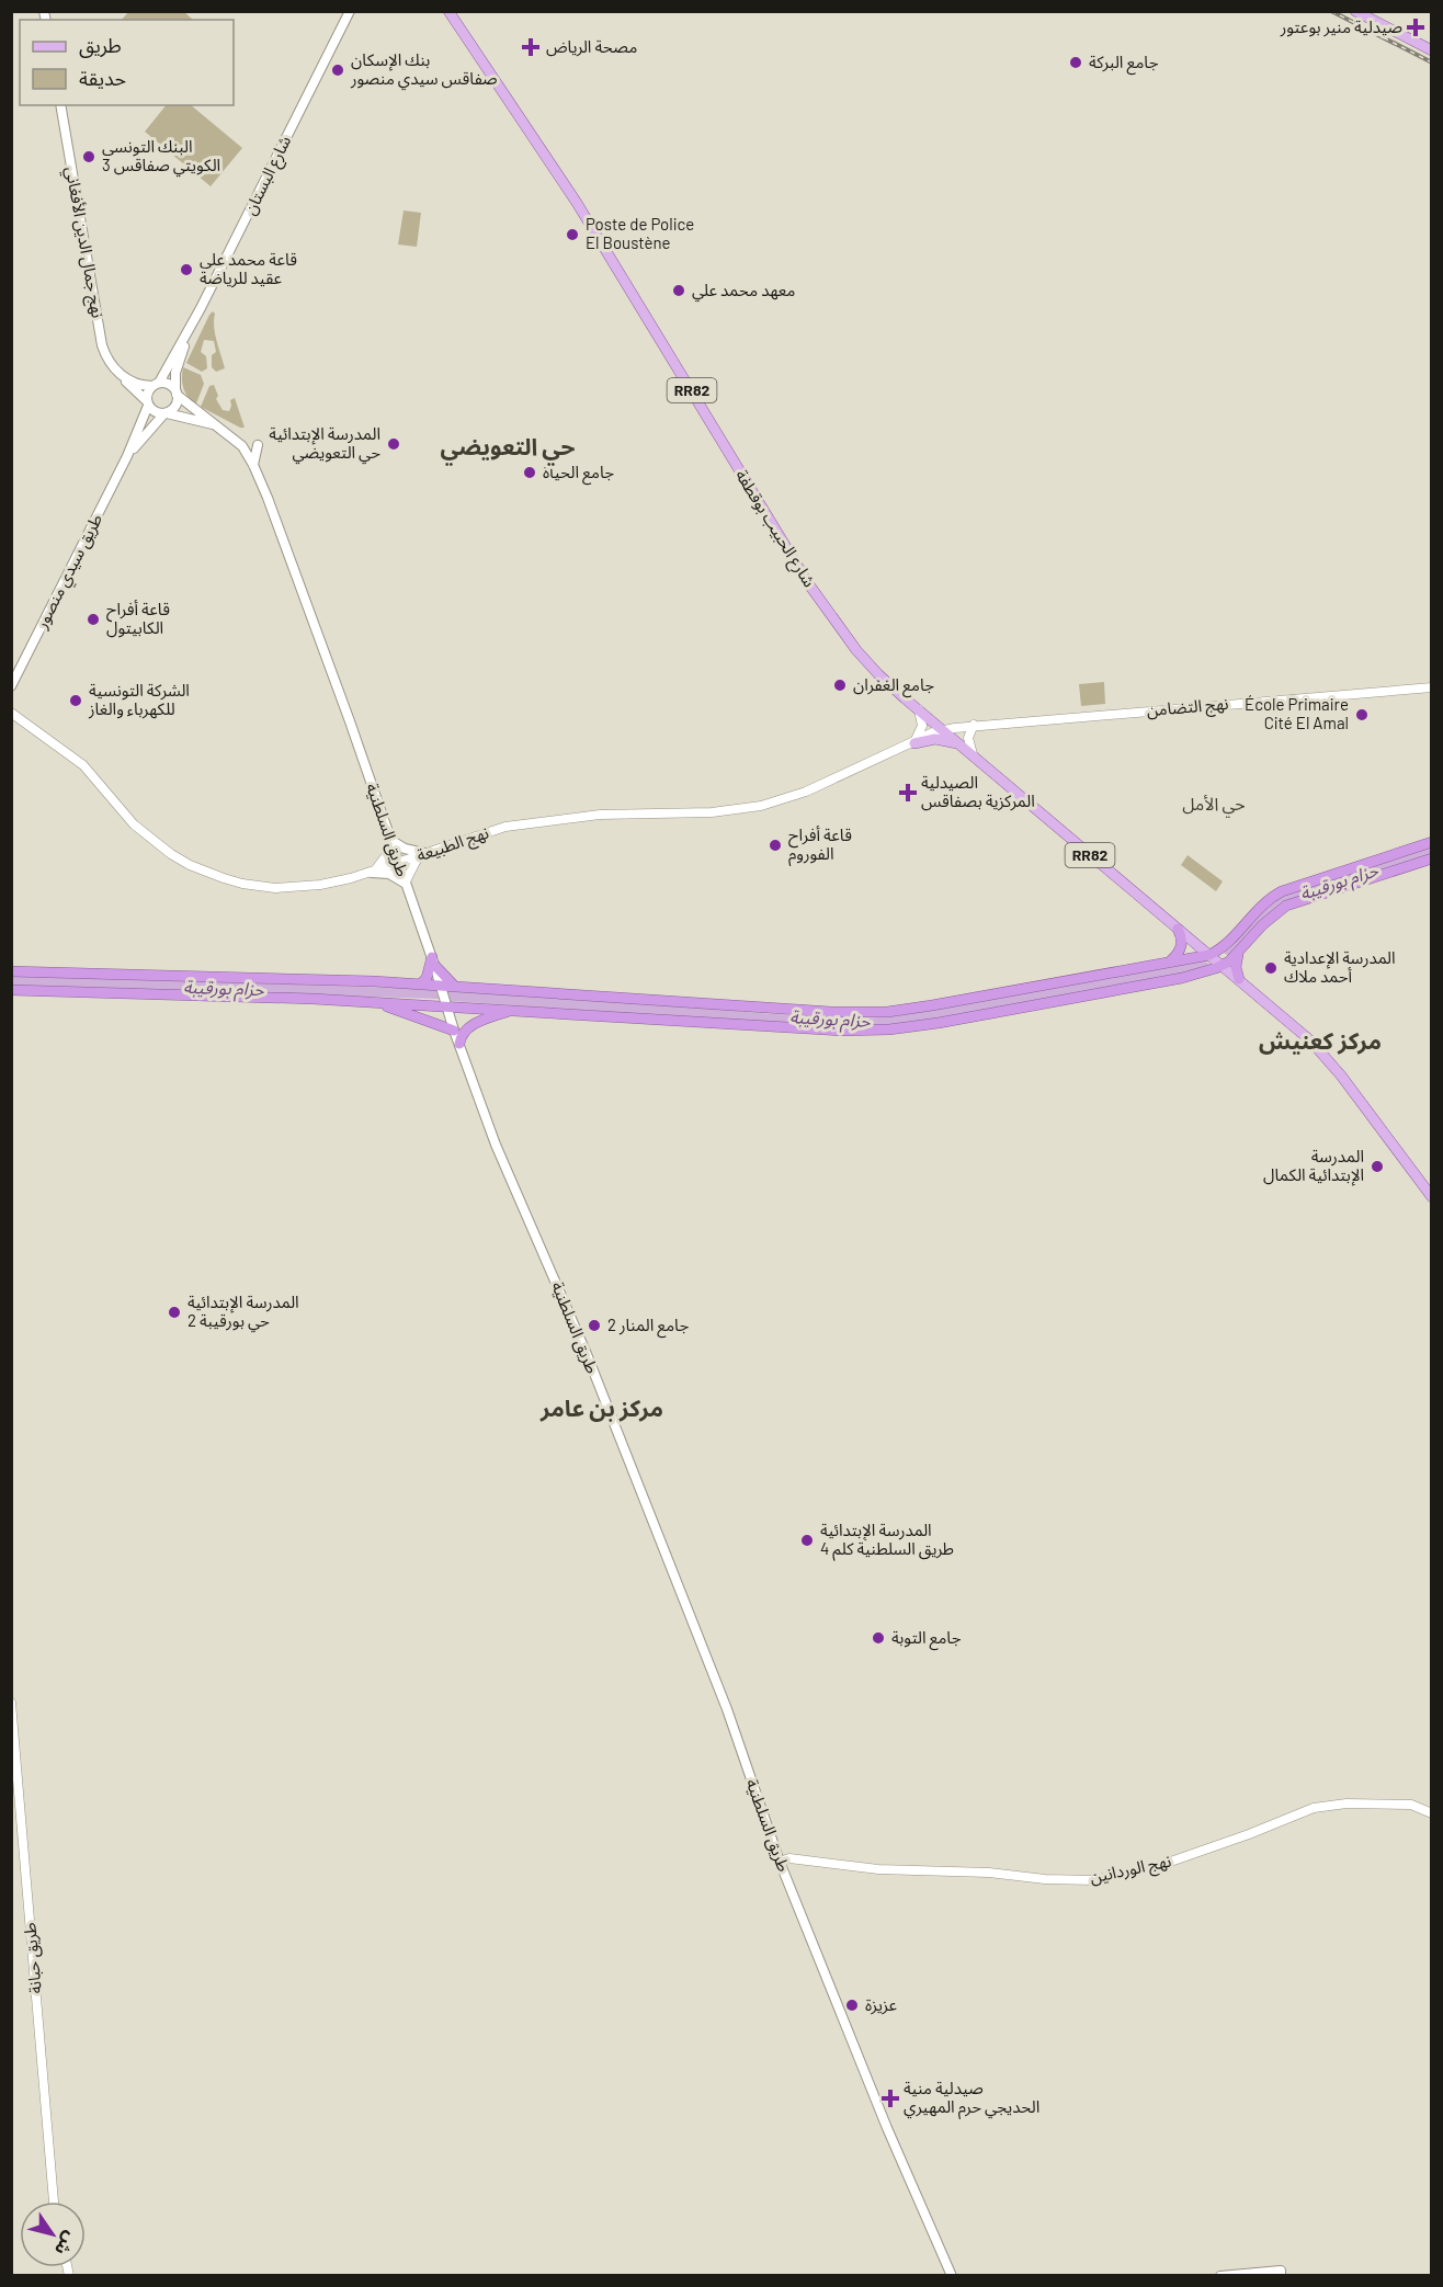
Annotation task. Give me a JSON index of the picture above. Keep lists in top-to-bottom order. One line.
{"streets":{"main road":["شارع البستان","نهج جمال الدين الأفغاني","RR82","شارع الحبيب بوقطفة","طريق سيدي منصور","طريق السلطنية"],"street":["نهج التضامن","نهج الطبيعة","نهج الوردانين","طريق حبانة"]},"crossings":[["شارع البستان","نهج جمال الدين الأفغاني"],["شارع البستان","طريق سيدي منصور"],["شارع البستان","طريق السلطنية"],["نهج جمال الدين الأفغاني","طريق سيدي منصور"],["نهج جمال الدين الأفغاني","طريق السلطنية"],["RR82","شارع الحبيب بوقطفة"],["شارع الحبيب بوقطفة","نهج التضامن"],["شارع الحبيب بوقطفة","نهج الطبيعة"],["طريق سيدي منصور","طريق السلطنية"],["نهج التضامن","نهج الطبيعة"],["طريق السلطنية","نهج الطبيعة"],["طريق السلطنية","نهج الوردانين"]],"districts":["حي التعويضي","حي الأمل","مركز كعنيش","مركز بن عامر"],"water":["حزام بورقيبة"],"places":{"health":["صيدلية منير بوعتور","مصحة الرياض","الصيدلية المركزية بصفاقس","صيدلية منية الحديجي حرم المهيري"],"other":["جامع البركة","بنك الإسكان صفاقس سيدي منصور","البنك التونسي الكويتي صفاقس 3","Poste de Police El Boustène","قاعة محمد علي عقيد للرياضة","معهد محمد علي","المدرسة الإبتدائية حي التعويضي","جامع الحياة","قاعة أفراح الكابيتول","جامع الغفران","الشركة التونسية للكهرباء والغاز","École Primaire Cité El Amal","قاعة أفراح الفوروم","المدرسة الإعدادية أحمد ملاك","المدرسة الإبتدائية الكمال","المدرسة الإبتدائية حي بورقيبة 2","جامع المنار 2","المدرسة الإبتدائية طريق السلطنية كلم 4","جامع التوبة","عزيزة"]},"legend":["طريق","حديقة"],"north":"bottom right"}
